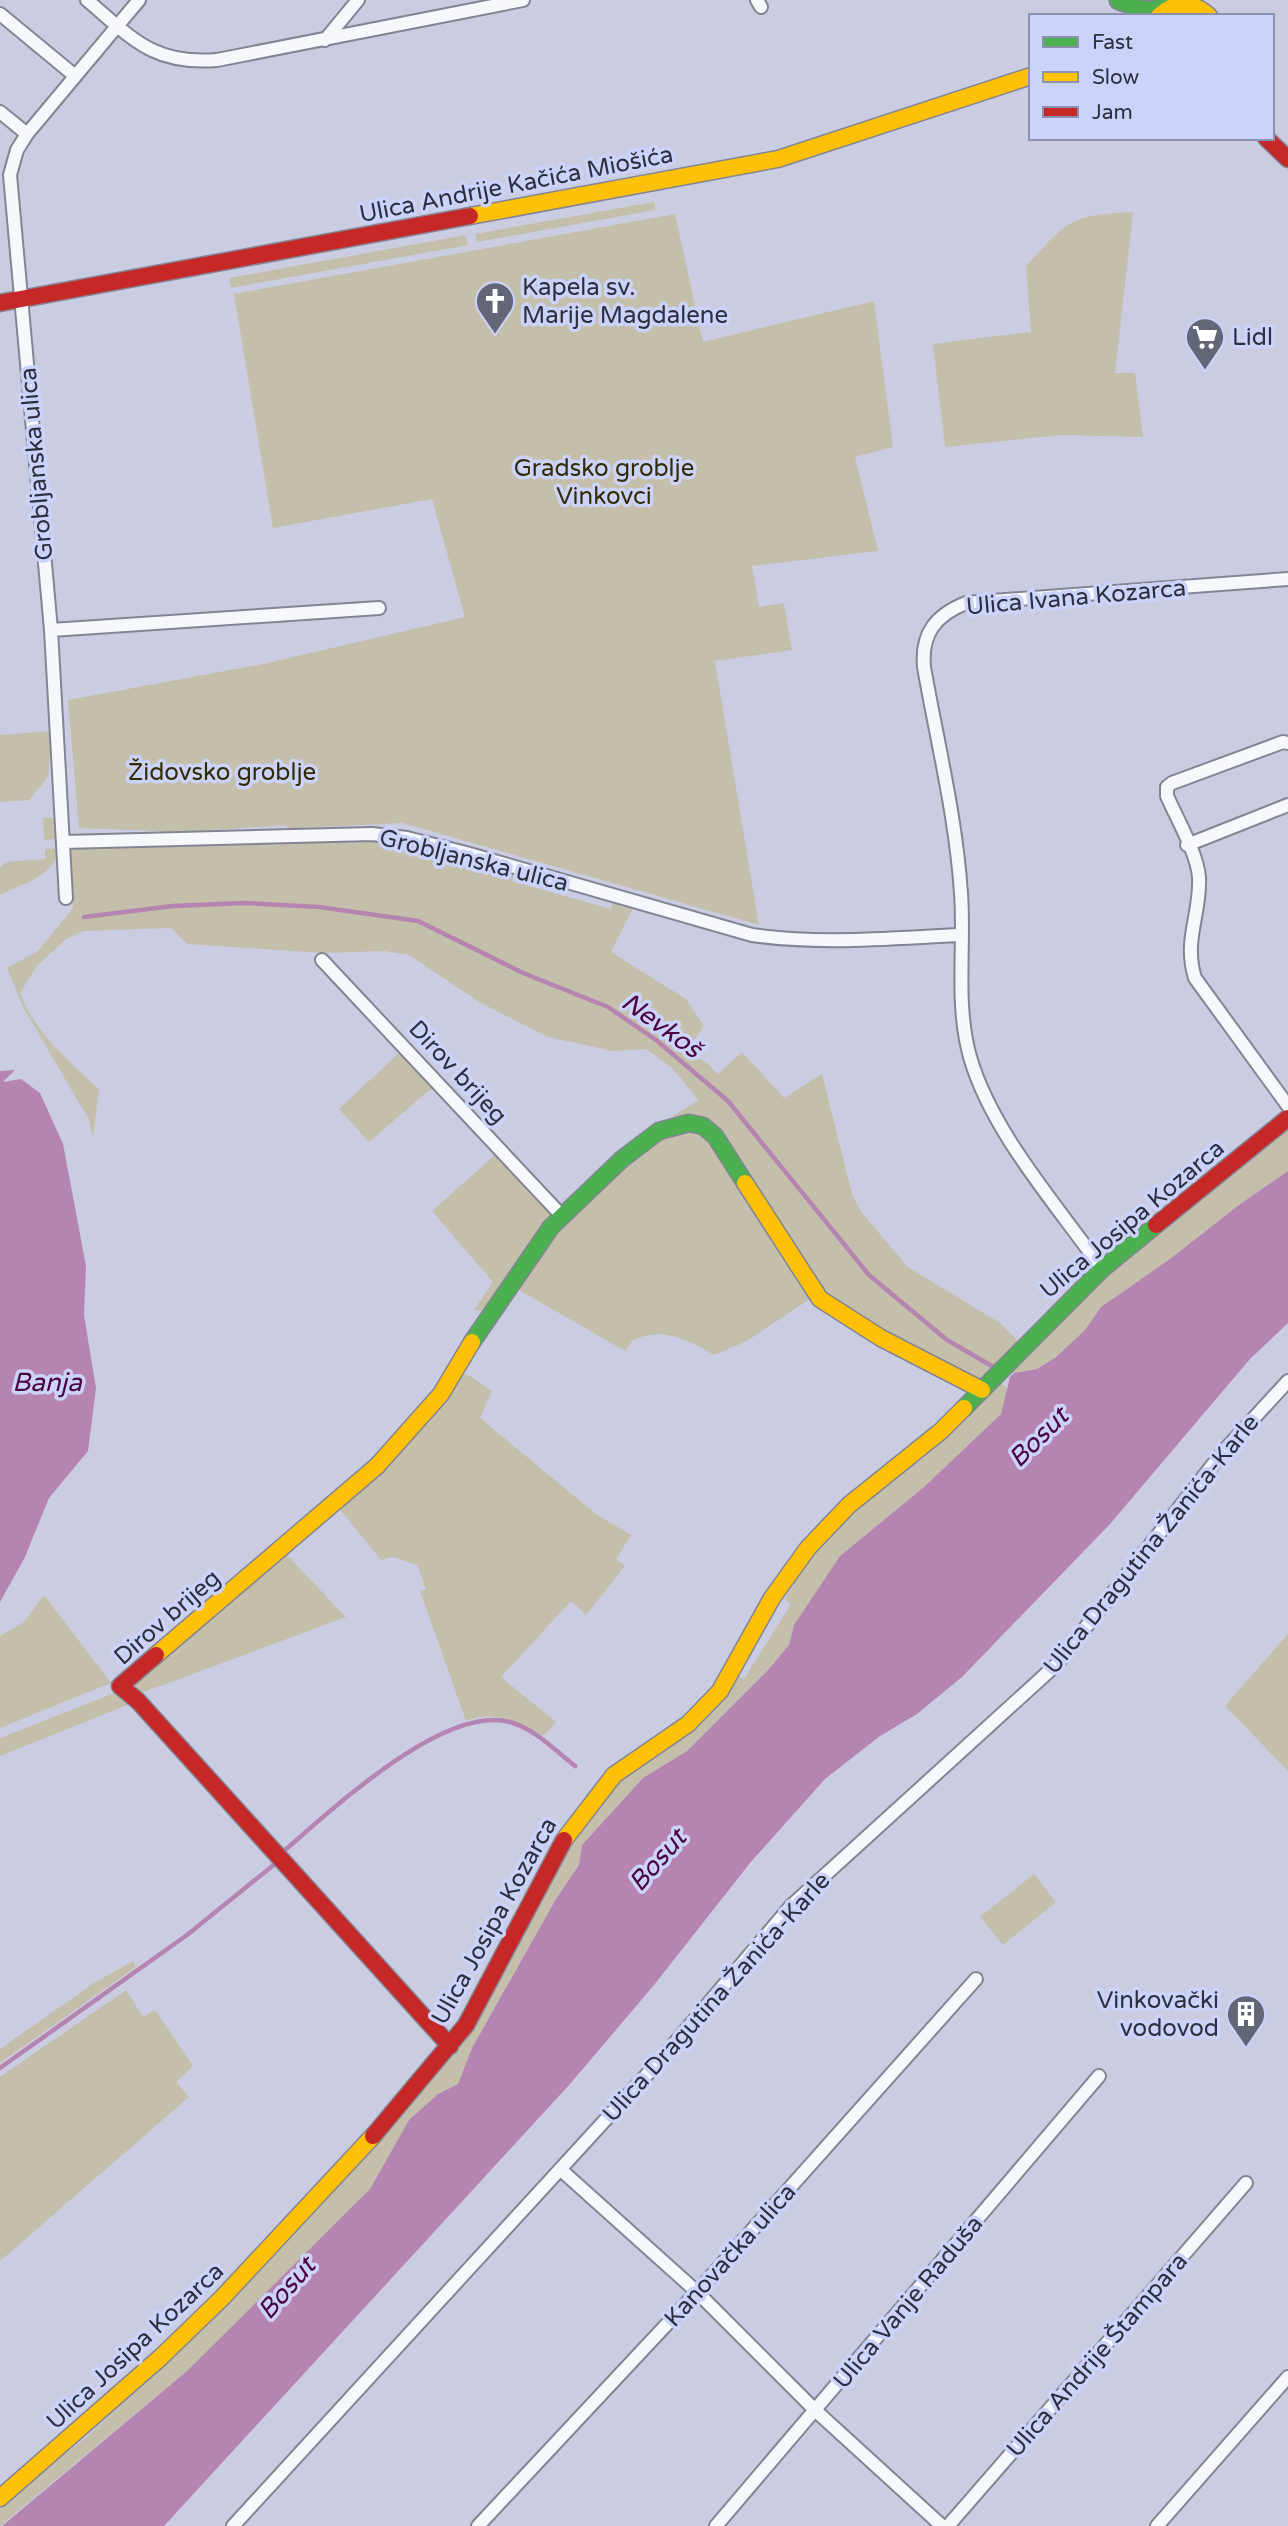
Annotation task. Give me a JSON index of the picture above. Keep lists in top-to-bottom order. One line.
{"streets":{"street":["Ulica Andrije Kačića Miošića","Grobljanska ulica","Ulica Ivana Kozarca","Dirov brijeg","Ulica Josipa Kozarca","Ulica Dragutina Žanića-Karle","Kanovačka ulica","Ulica Vanje Raduša","Ulica Andrije Štampara"]},"crossings":[["Ulica Andrije Kačića Miošića","Grobljanska ulica"],["Grobljanska ulica","Ulica Ivana Kozarca"],["Ulica Ivana Kozarca","Ulica Josipa Kozarca"],["Dirov brijeg","Ulica Josipa Kozarca"]],"water":["Nevkoš","Banja","Bosut"],"parks":["Gradsko groblje Vinkovci","Židovsko groblje"],"places":{"church":["Kapela sv. Marije Magdalene"],"supermarket":["Lidl"],"building":["Vinkovački vodovod"]},"legend":["Fast","Slow","Jam"]}
